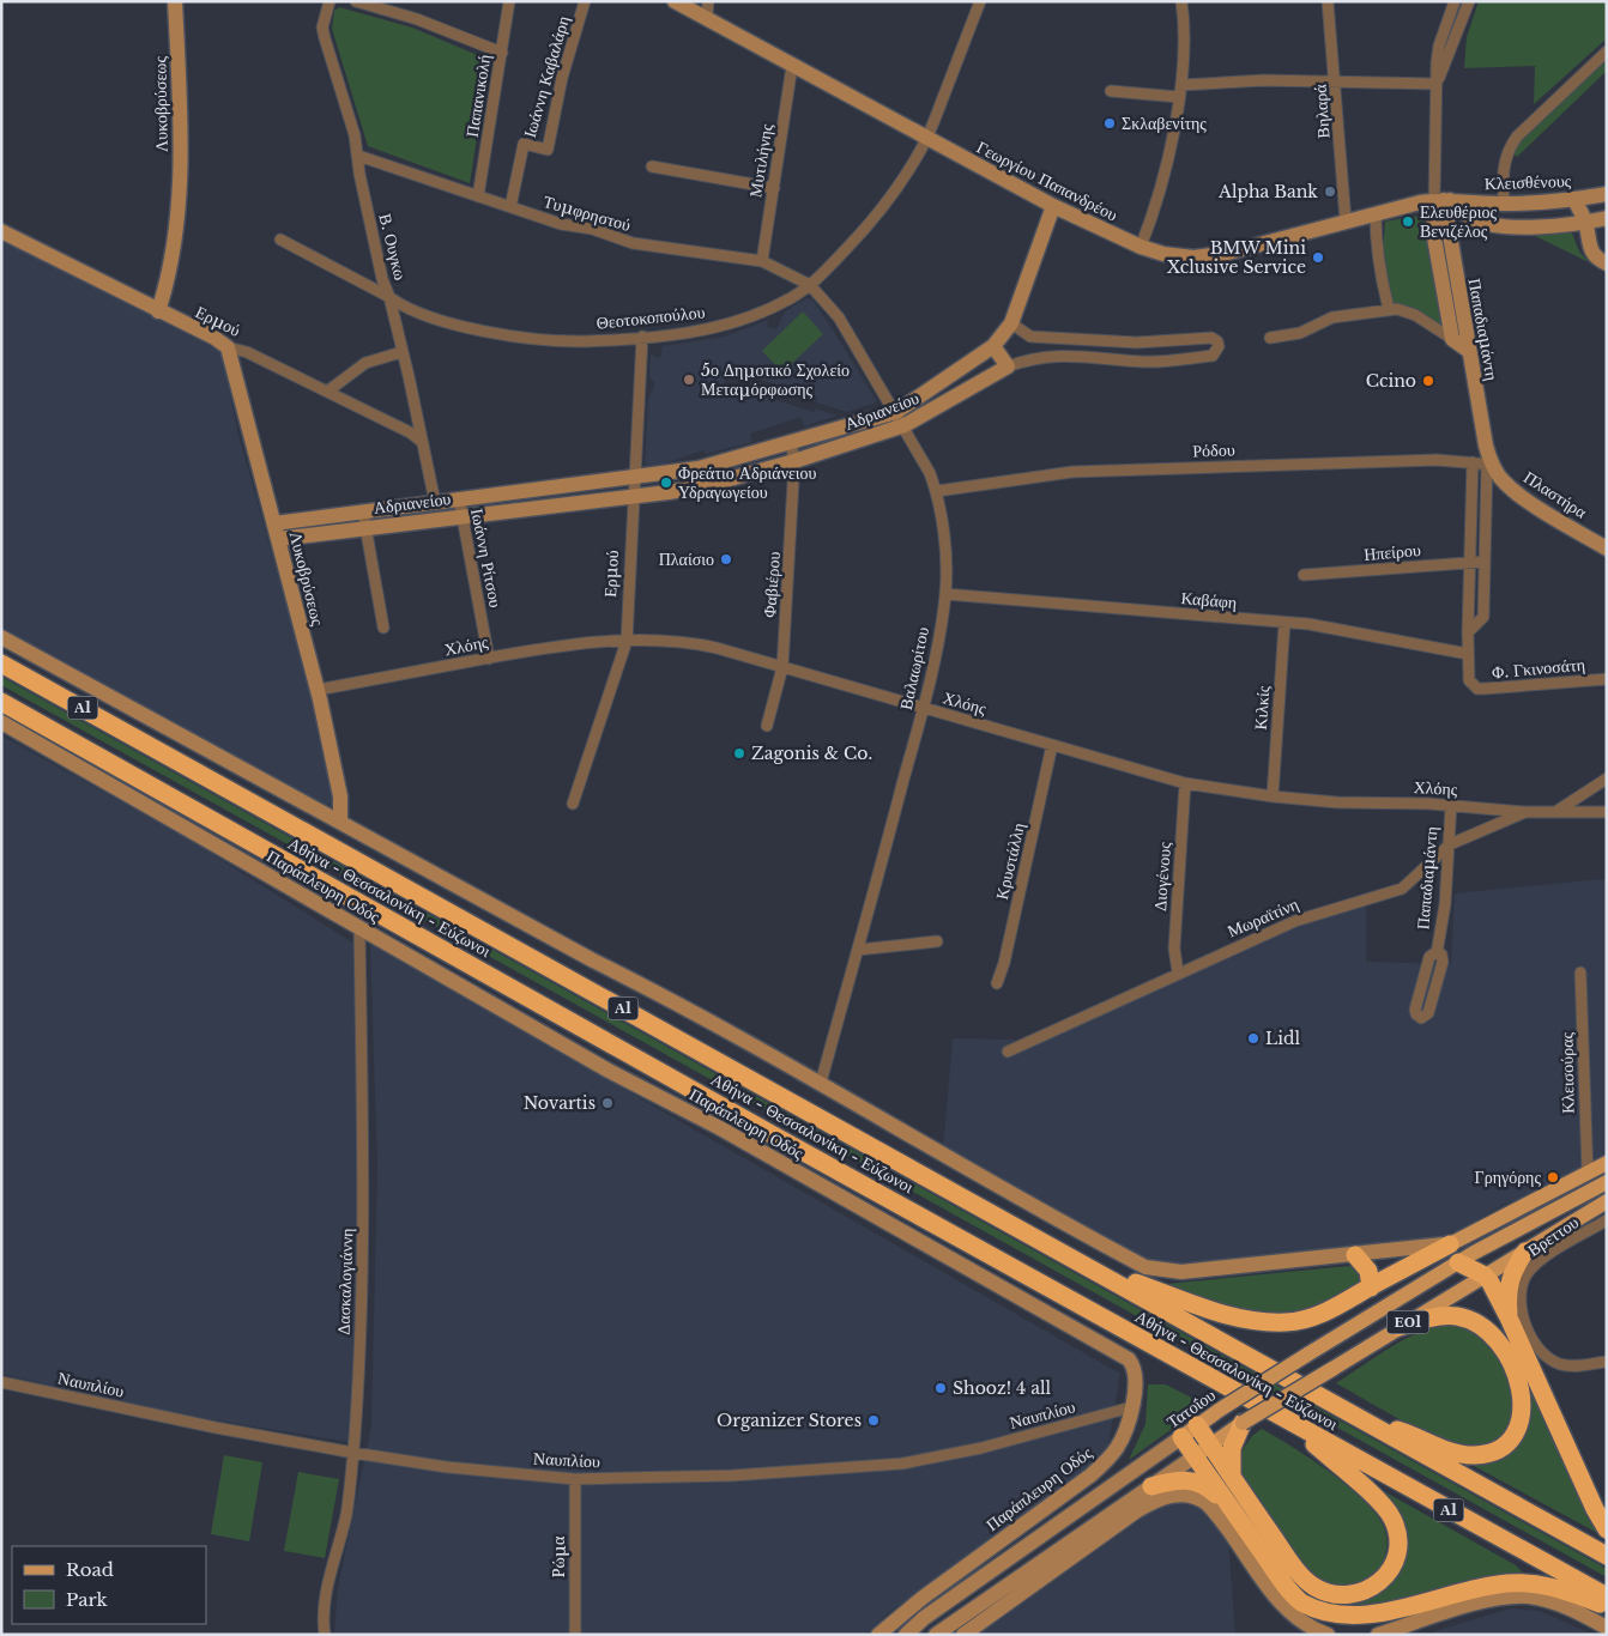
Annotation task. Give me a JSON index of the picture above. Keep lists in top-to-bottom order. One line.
{"streets":{"highway":["Α1","Αθήνα - Θεσσαλονίκη - Εύζωνοι"],"main road":["ΕΟ1","Τατοΐου"],"street":["Ιωάννη Καβαλάρη","Παπανικολή","Λυκοβρύσεως","Βηλαρά","Μυτιλήνης","Γεωργίου Παπανδρέου","Κλεισθένους","Τυμφρηστού","Β. Ουγκω","Θεοτοκοπούλου","Ερμού","Παπαδιαμάντη","Αδριανείου","Ρόδου","Πλαστήρα","Ηπείρου","Ιωάννη Ρίτσου","Φαβιέρου","Καβάφη","Χλόης","Βαλαωρίτου","Φ. Γκινοσάτη","Κιλκίς","Κρυστάλλη","Διογένους","Παράπλευρη Οδός","Μωραϊτίνη","Κλεισούρας","Βρεττου","Δασκαλογιάννη","Ναυπλίου","Ρώμα"]},"crossings":[["Ιωάννη Καβαλάρη","Τυμφρηστού"],["Παπανικολή","Τυμφρηστού"],["Λυκοβρύσεως","Ερμού"],["Λυκοβρύσεως","Αδριανείου"],["Λυκοβρύσεως","Χλόης"],["Βηλαρά","Γεωργίου Παπανδρέου"],["Μυτιλήνης","Γεωργίου Παπανδρέου"],["Μυτιλήνης","Τυμφρηστού"],["Γεωργίου Παπανδρέου","Κλεισθένους"],["Γεωργίου Παπανδρέου","Θεοτοκοπούλου"],["Γεωργίου Παπανδρέου","Παπαδιαμάντη"],["Γεωργίου Παπανδρέου","Αδριανείου"],["Κλεισθένους","Παπαδιαμάντη"],["Τυμφρηστού","Β. Ουγκω"],["Τυμφρηστού","Θεοτοκοπούλου"],["Τυμφρηστού","Βαλαωρίτου"],["Β. Ουγκω","Θεοτοκοπούλου"],["Β. Ουγκω","Ερμού"],["Β. Ουγκω","Αδριανείου"],["Θεοτοκοπούλου","Ερμού"],["Θεοτοκοπούλου","Βαλαωρίτου"],["Ερμού","Αδριανείου"],["Ερμού","Χλόης"],["Παπαδιαμάντη","Ρόδου"],["Παπαδιαμάντη","Πλαστήρα"],["Παπαδιαμάντη","Ηπείρου"],["Παπαδιαμάντη","Χλόης"],["Παπαδιαμάντη","Μωραϊτίνη"],["Αδριανείου","Ιωάννη Ρίτσου"],["Αδριανείου","Φαβιέρου"],["Αδριανείου","Βαλαωρίτου"],["Ρόδου","Πλαστήρα"],["Ρόδου","Βαλαωρίτου"],["Ιωάννη Ρίτσου","Χλόης"],["Φαβιέρου","Χλόης"],["Καβάφη","Βαλαωρίτου"],["Καβάφη","Φ. Γκινοσάτη"],["Καβάφη","Κιλκίς"],["Χλόης","Βαλαωρίτου"],["Χλόης","Κιλκίς"],["Χλόης","Κρυστάλλη"],["Χλόης","Διογένους"],["Χλόης","Μωραϊτίνη"],["Διογένους","Μωραϊτίνη"],["Παράπλευρη Οδός","Δασκαλογιάννη"],["Παράπλευρη Οδός","Ναυπλίου"],["Δασκαλογιάννη","Ναυπλίου"],["Ναυπλίου","Ρώμα"]],"places":["Σκλαβενίτης","Alpha Bank","Ελευθέριος Βενιζέλος","BMW Mini Xclusive Service","5ο Δημοτικό Σχολείο Μεταμόρφωσης","Ccino","Φρεάτιο Αδριάνειου Υδραγωγείου","Πλαίσιο","Zagonis & Co.","Lidl","Novartis","Γρηγόρης","Shooz! 4 all","Organizer Stores"],"legend":["Road","Park"]}
